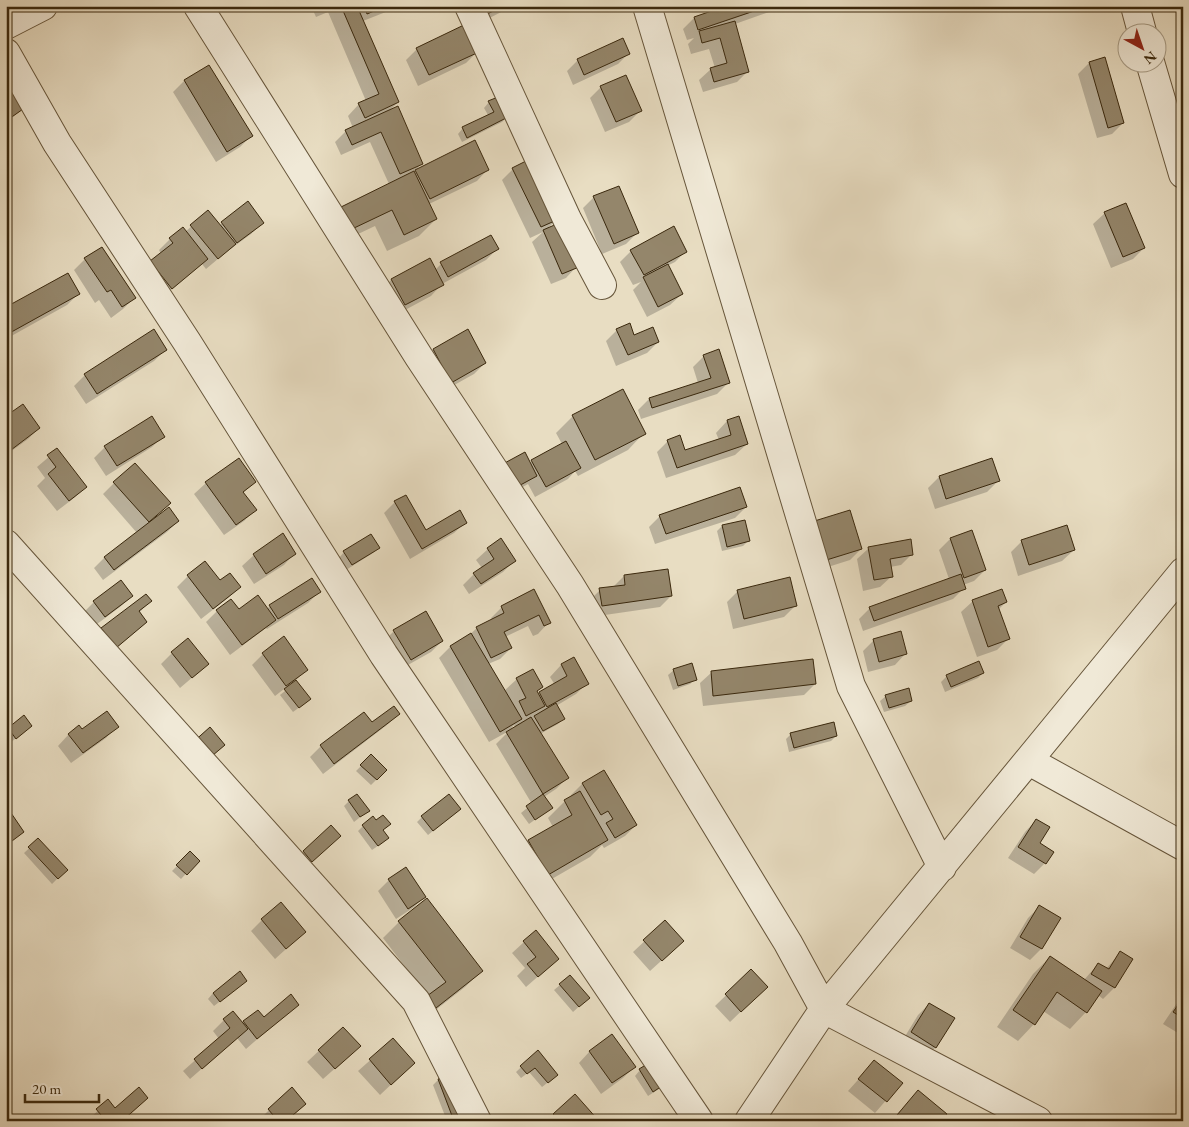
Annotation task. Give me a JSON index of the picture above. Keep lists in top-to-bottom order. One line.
{"scale_bar":"20 m","north":"bottom right"}
